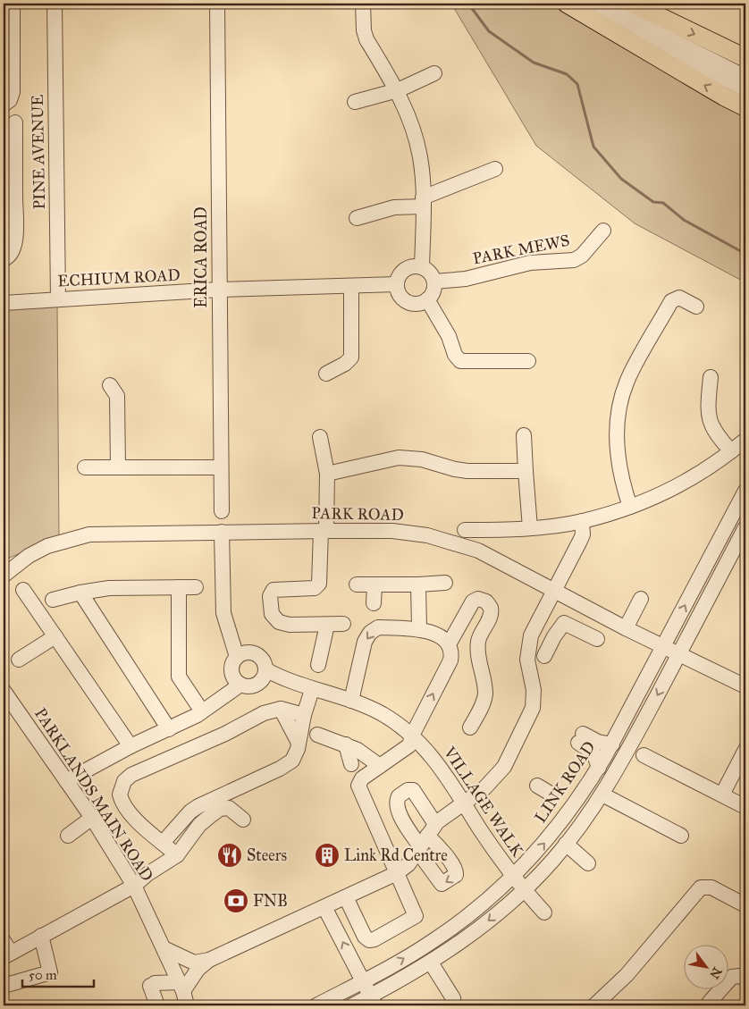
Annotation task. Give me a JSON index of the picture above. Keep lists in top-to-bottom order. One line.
{"streets":{"street":["PINE AVENUE","PARK MEWS","ERICA ROAD","ECHIUM ROAD","PARK ROAD","LINK ROAD","PARKLANDS MAIN ROAD","VILLAGE WALK"]},"crossings":[["PINE AVENUE","ECHIUM ROAD"],["PARK MEWS","ECHIUM ROAD"],["ERICA ROAD","ECHIUM ROAD"],["PARK ROAD","LINK ROAD"],["LINK ROAD","VILLAGE WALK"]],"places":{"restaurant":["Steers"],"building":["Link Rd Centre"],"bank":["FNB"]},"scale_bar":"50 m","north":"bottom right"}
